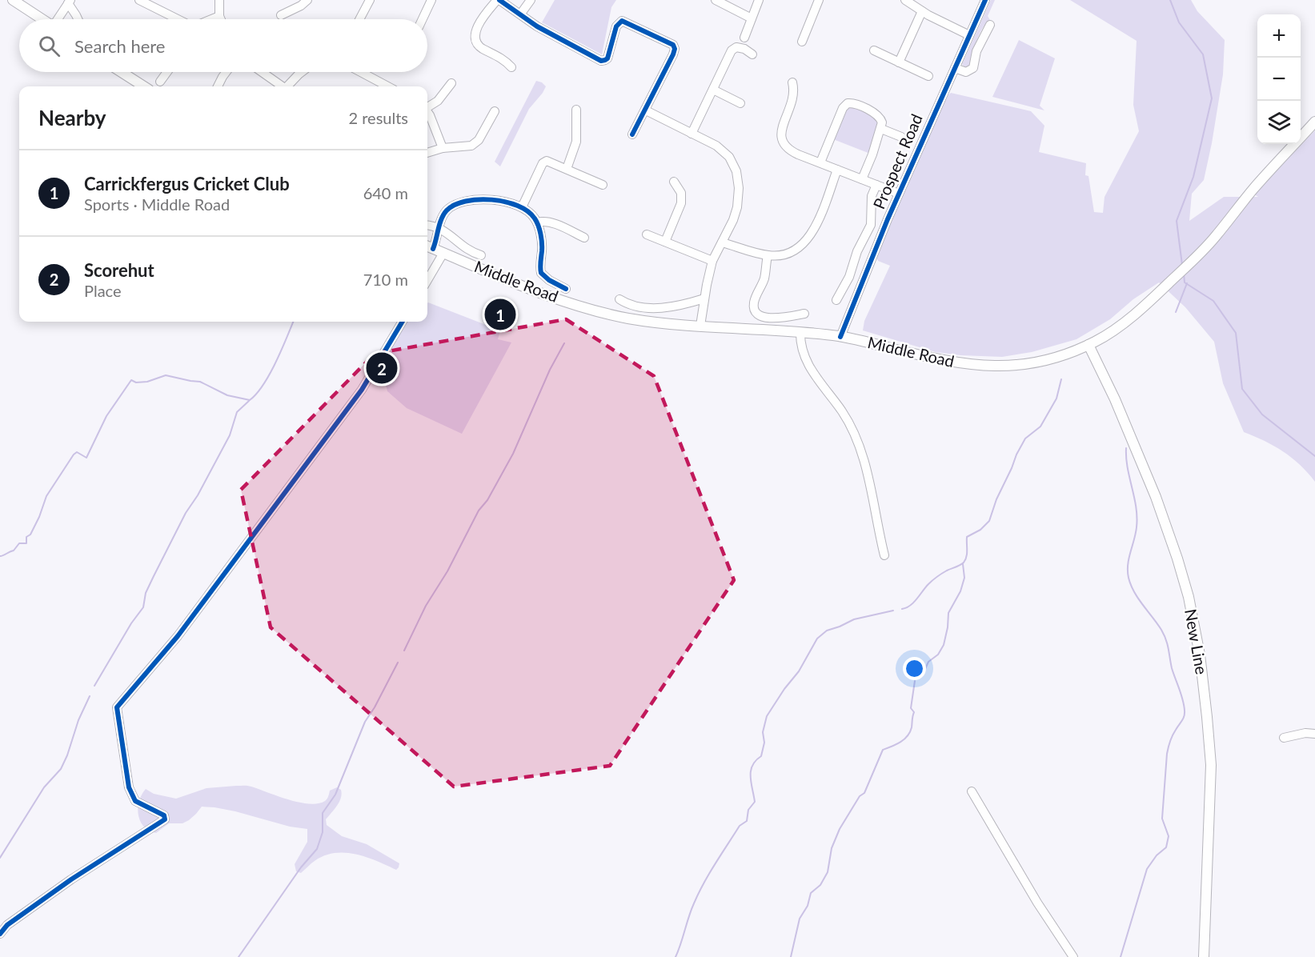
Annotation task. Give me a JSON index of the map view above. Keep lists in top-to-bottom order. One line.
{"streets":{"main road":["Middle Road","New Line"],"street":["Prospect Road"]},"crossings":[["Prospect Road","Middle Road"],["Middle Road","New Line"]],"page":{"map_buttons":["+","−"],"search":"Search here","heading":["Nearby","2 results"],"list":[{"mark":"1","name":"Carrickfergus Cricket Club","note":"Sports · Middle Road","value":"640 m"},{"mark":"2","name":"Scorehut","note":"Place","value":"710 m"}],"pins":["1","2"]}}
